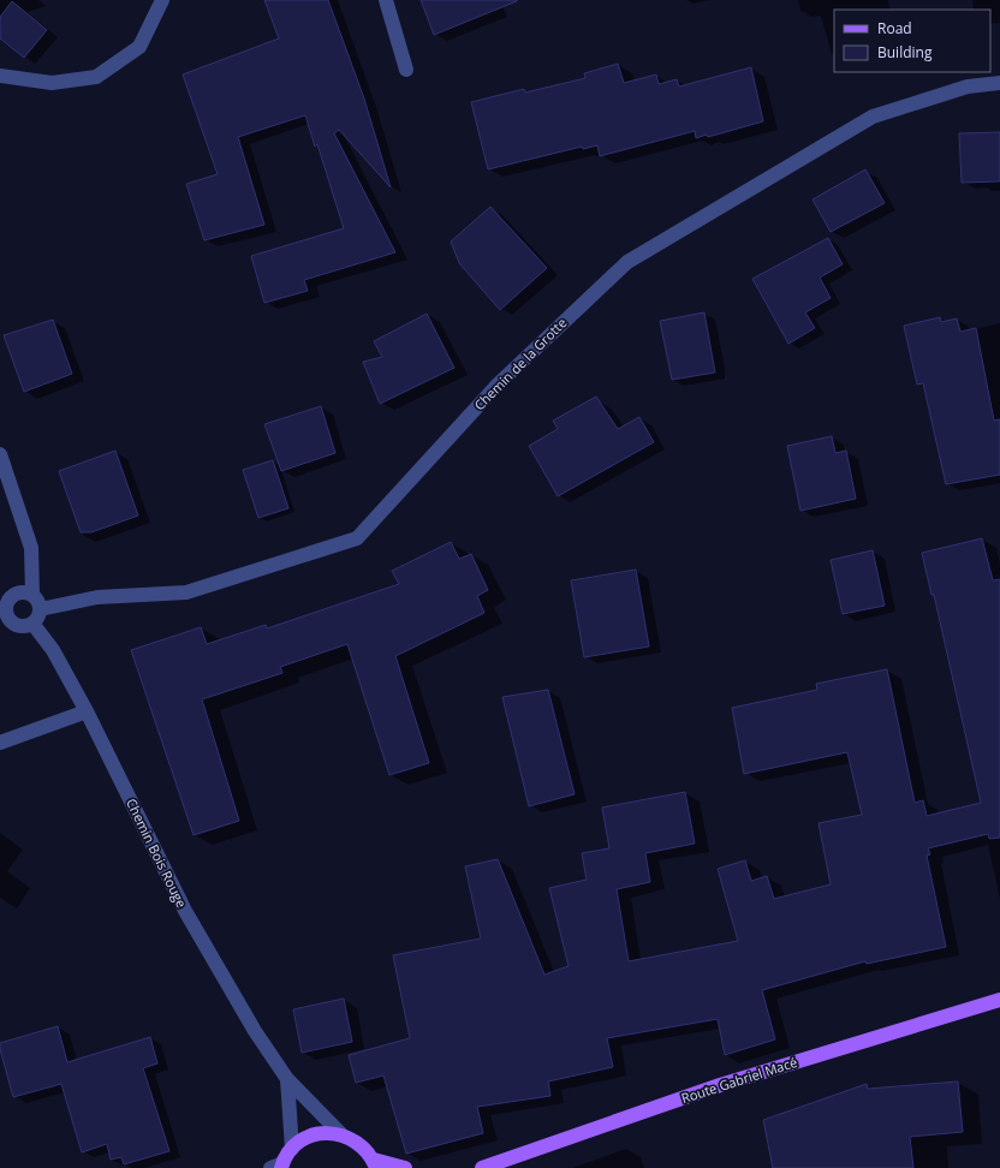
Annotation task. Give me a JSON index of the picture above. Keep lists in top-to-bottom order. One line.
{"streets":{"main road":["Route Gabriel Macé"],"street":["Chemin de la Grotte","Chemin Bois Rouge"]},"crossings":[["Chemin de la Grotte","Chemin Bois Rouge"]],"legend":["Road","Building"]}
